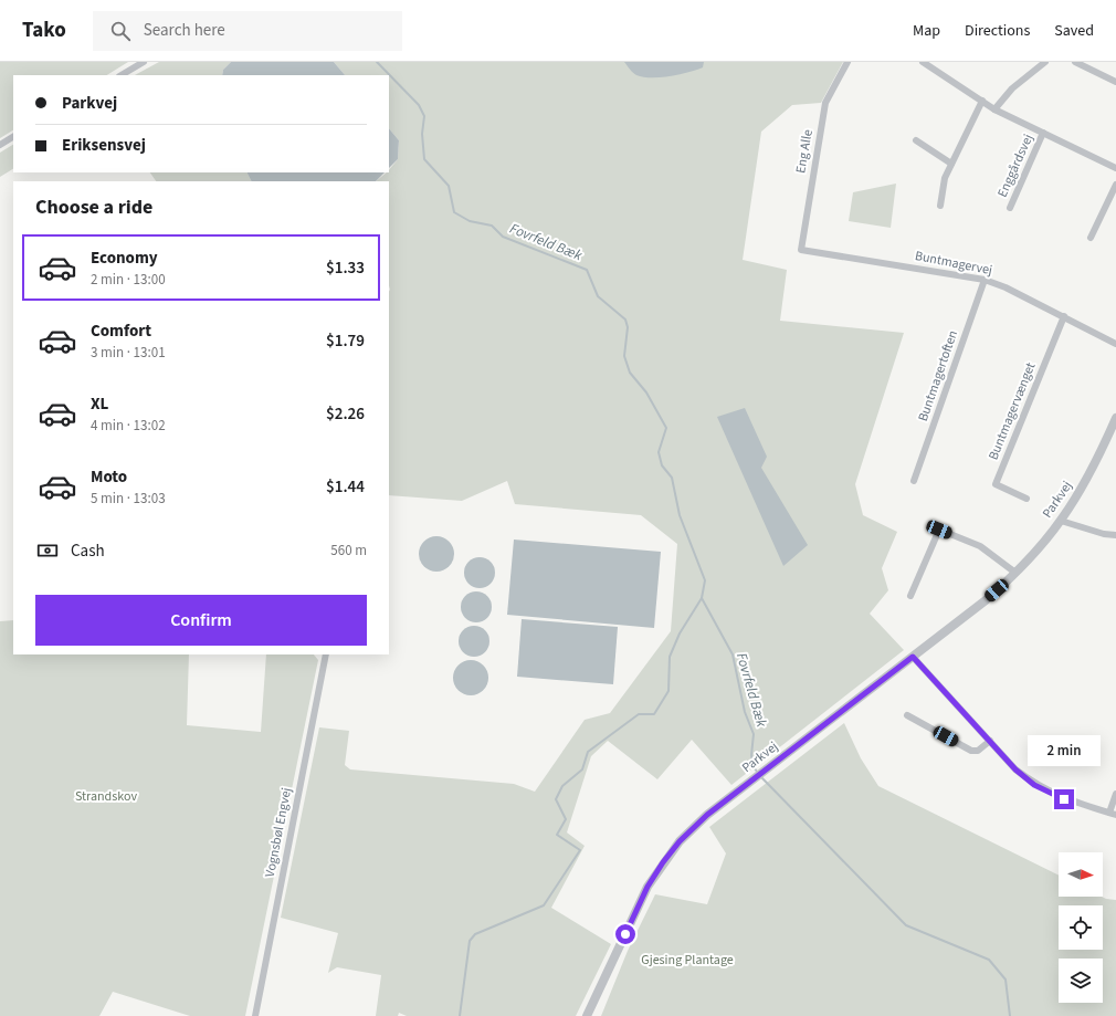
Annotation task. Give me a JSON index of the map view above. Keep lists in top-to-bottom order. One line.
{"streets":{"street":["Eng Alle","Enggårdsvej","Buntmagervej","Buntmagertoften","Buntmagervænget","Parkvej","Vognsbøl Engvej"]},"crossings":[["Eng Alle","Buntmagervej"],["Buntmagervej","Buntmagertoften"],["Buntmagervej","Buntmagervænget"]],"water":["Fovrfeld Bæk"],"parks":["Strandskov","Gjesing Plantage"],"north":"right","page":{"header":"Tako","search":"Search here","nav":["Map","Directions","Saved"],"banner":["Parkvej","Eriksensvej"],"heading":"Choose a ride","list":[{"name":"Economy","note":"2 min · 13:00","value":"$1.33"},{"name":"Comfort","note":"3 min · 13:01","value":"$1.79"},{"name":"XL","note":"4 min · 13:02","value":"$2.26"},{"name":"Moto","note":"5 min · 13:03","value":"$1.44"}],"pay":["Cash","560 m"],"buttons":"Confirm","bubble":"2 min"}}
